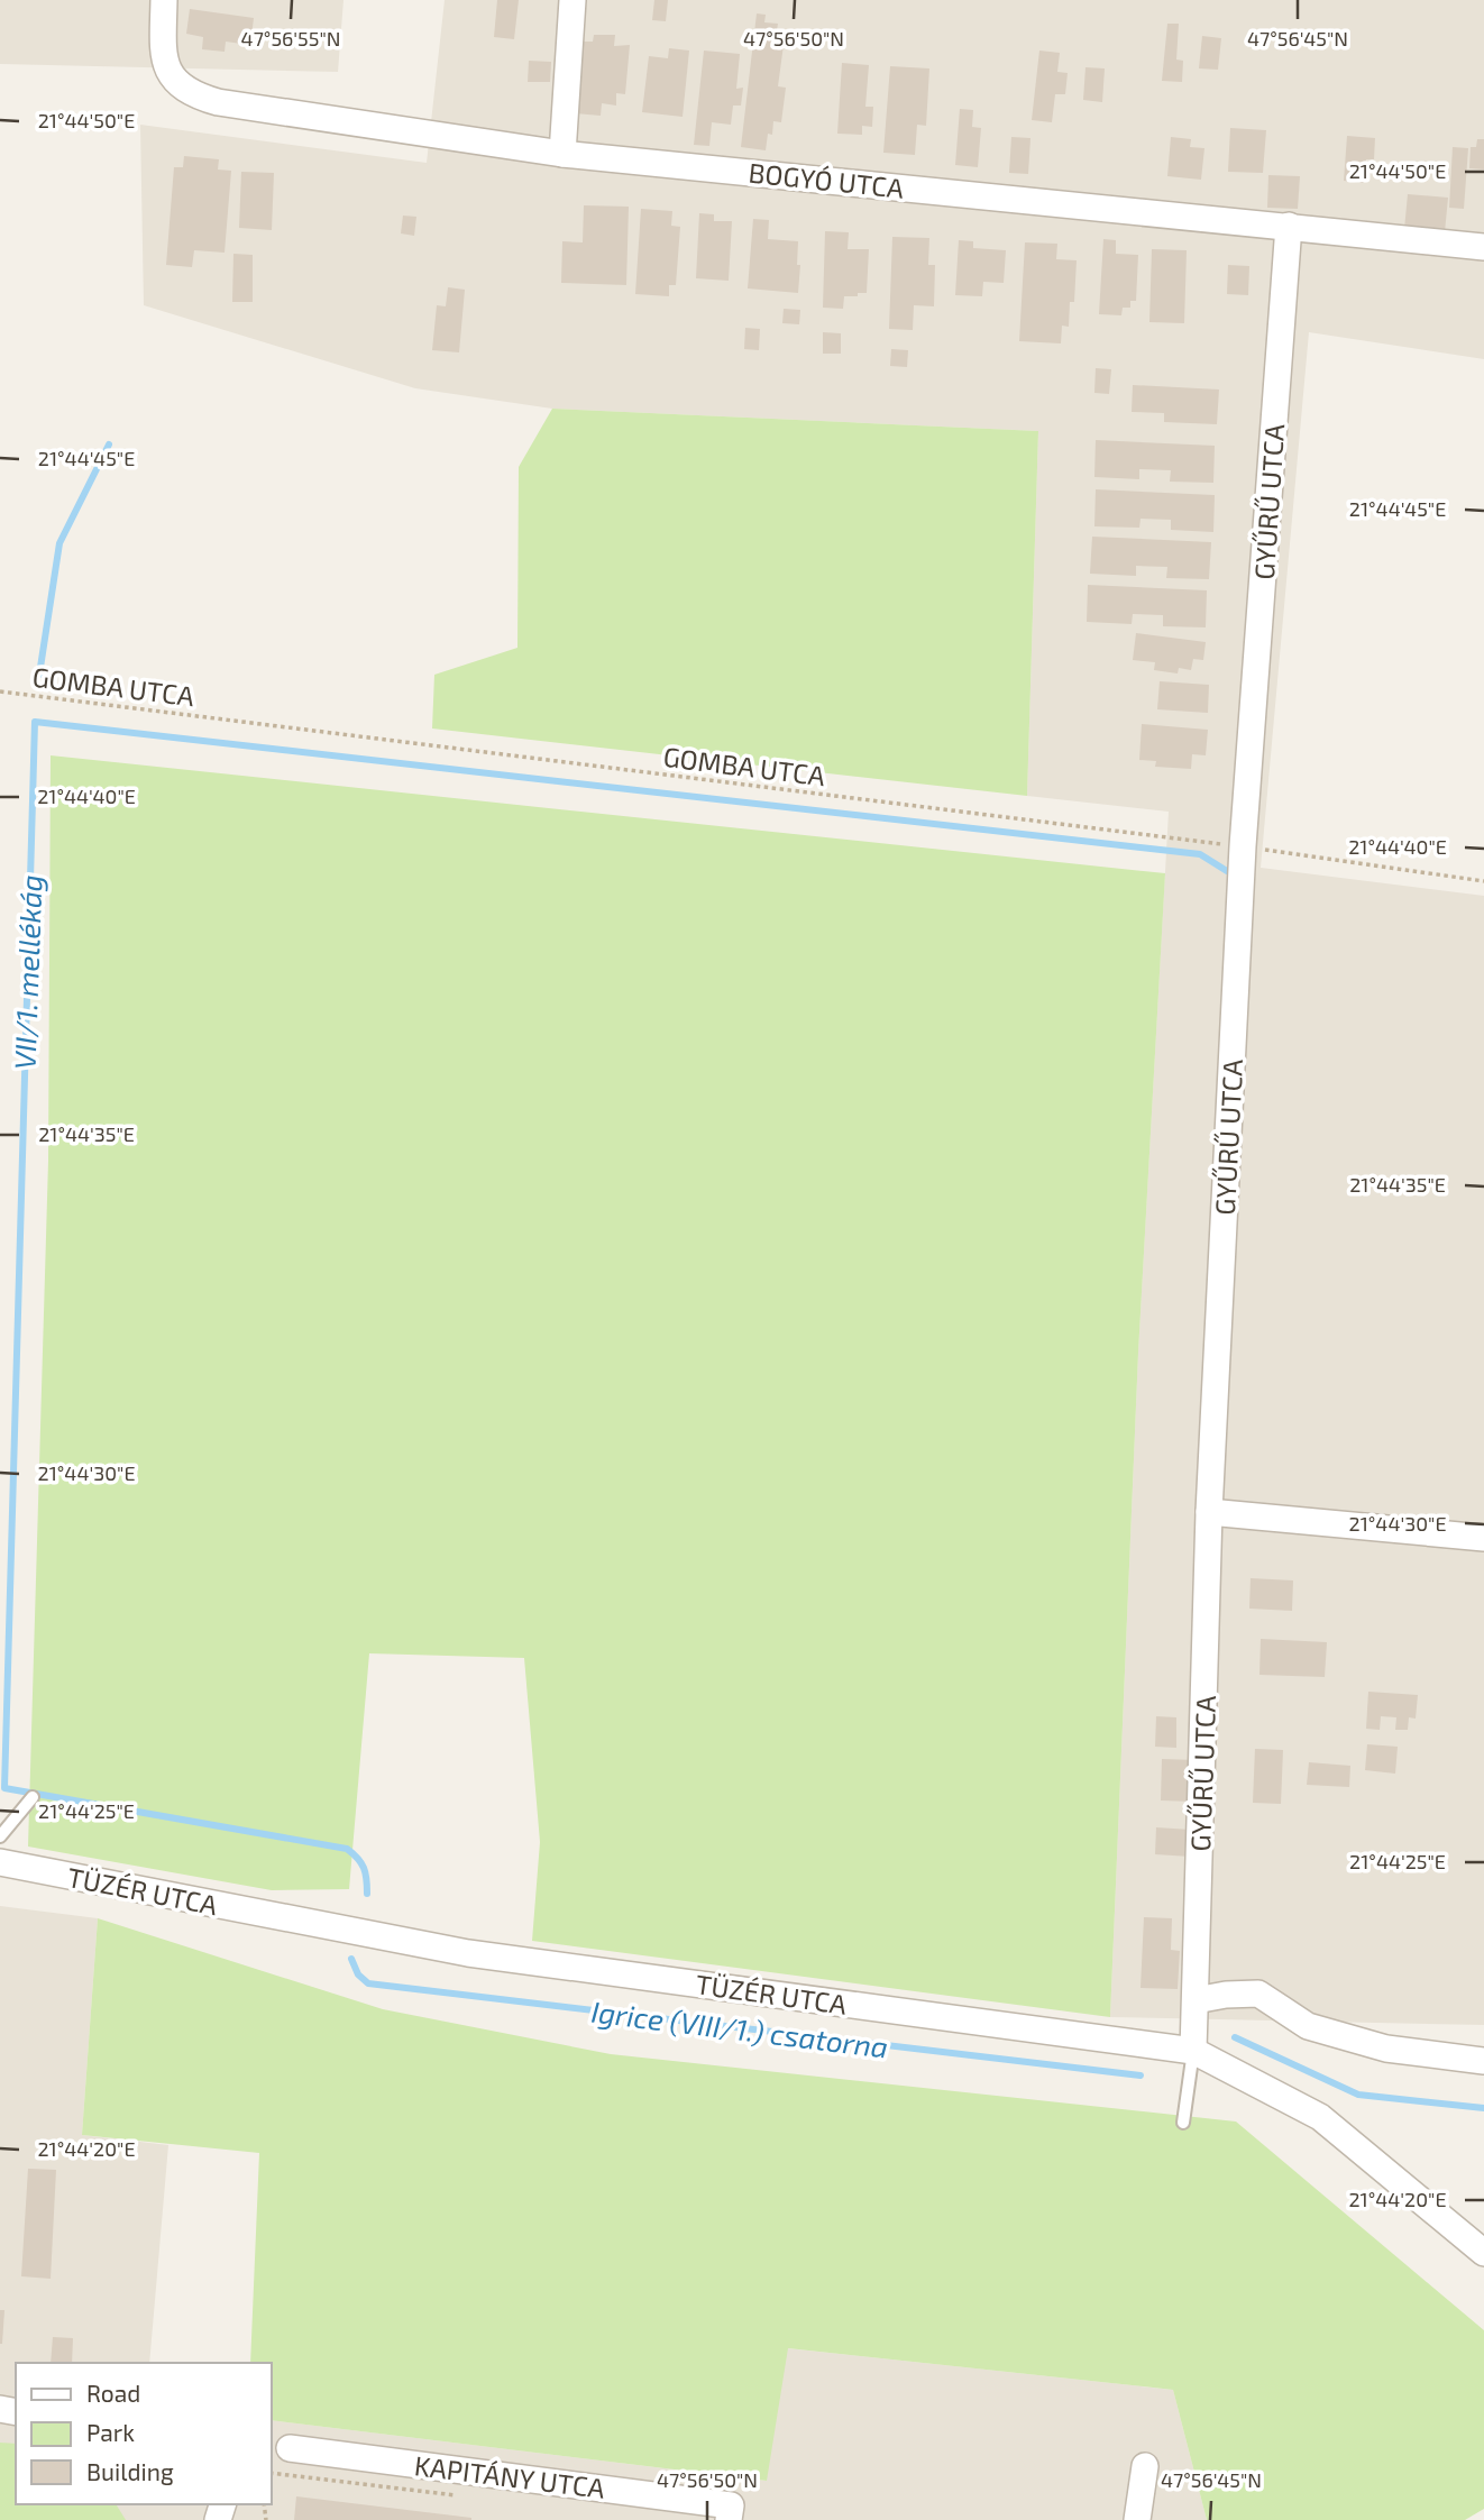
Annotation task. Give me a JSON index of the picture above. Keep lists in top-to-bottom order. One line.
{"streets":{"street":["BOGYÓ UTCA","GYŰRŰ UTCA","TÜZÉR UTCA","KAPITÁNY UTCA"],"path":["GOMBA UTCA"]},"crossings":[["BOGYÓ UTCA","GYŰRŰ UTCA"],["GYŰRŰ UTCA","GOMBA UTCA"],["GYŰRŰ UTCA","TÜZÉR UTCA"]],"water":["VII/1. mellékág","Igrice (VIII/1.) csatorna"],"legend":["Road","Park","Building"],"coordinates":["47°56'55\"N","47°56'50\"N","47°56'45\"N","21°44'50\"E","21°44'45\"E","21°44'40\"E","21°44'35\"E","21°44'30\"E","21°44'25\"E","21°44'20\"E"]}
